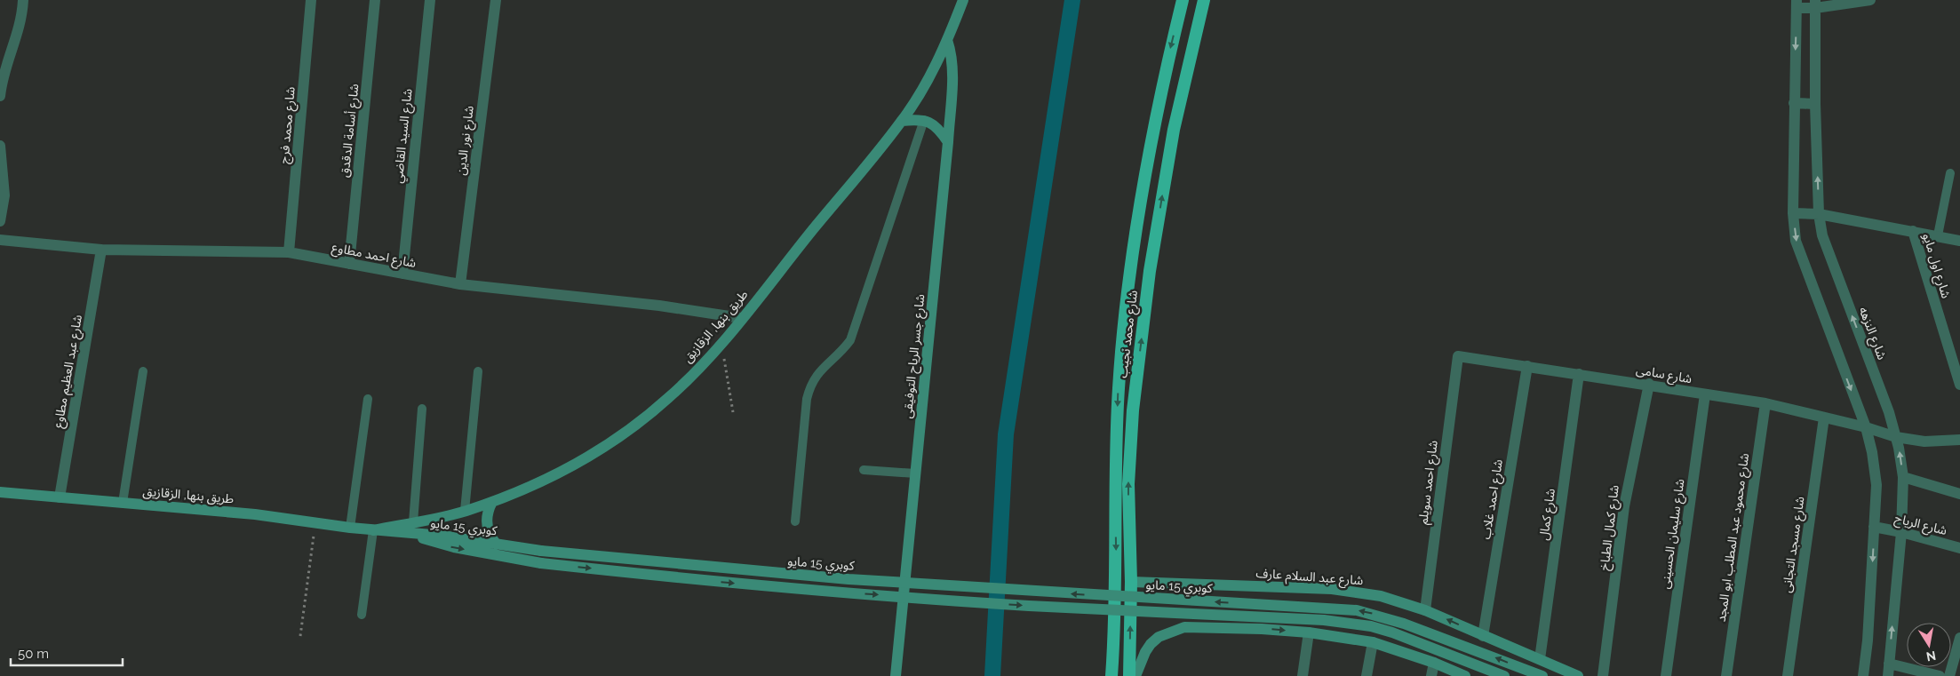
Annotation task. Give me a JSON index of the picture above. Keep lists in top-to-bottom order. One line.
{"streets":{"highway":["شارع محمد نجيب"],"main road":["طريق بنها, الزقازيق","شارع جسر الرياح التوفيقى","كوبري 15 مايو","شارع عبد السلام عارف"],"street":["شارع محمد فرج","شارع أسامة الدقدق","شارع السيد القاضي","شارع نور الدين","شارع احمد مطاوع","شارع اول مايو","شارع النزهه","شارع عبد العظيم مطاوع","شارع سامى","شارع احمد سويلم","شارع احمد غلاب","شارع كمال","شارع الرياح","شارع كمال الطباخ","شارع سليمان الحسينى","شارع محمود عبد المطلب ابو المجد","شارع مسجد التجانى"]},"crossings":[["شارع محمد فرج","شارع احمد مطاوع"],["شارع أسامة الدقدق","شارع احمد مطاوع"],["شارع السيد القاضي","شارع احمد مطاوع"],["شارع نور الدين","شارع احمد مطاوع"],["شارع احمد مطاوع","طريق بنها, الزقازيق"],["شارع احمد مطاوع","شارع عبد العظيم مطاوع"],["طريق بنها, الزقازيق","شارع جسر الرياح التوفيقى"],["طريق بنها, الزقازيق","شارع عبد العظيم مطاوع"],["طريق بنها, الزقازيق","كوبري 15 مايو"],["شارع النزهه","شارع سامى"],["شارع النزهه","شارع الرياح"],["شارع محمد نجيب","شارع عبد السلام عارف"],["شارع سامى","شارع احمد سويلم"],["شارع سامى","شارع احمد غلاب"],["شارع سامى","شارع كمال"],["شارع سامى","شارع كمال الطباخ"],["شارع سامى","شارع سليمان الحسينى"],["شارع سامى","شارع محمود عبد المطلب ابو المجد"],["شارع سامى","شارع مسجد التجانى"],["شارع احمد سويلم","شارع عبد السلام عارف"],["شارع احمد غلاب","شارع عبد السلام عارف"],["شارع كمال","شارع عبد السلام عارف"]],"scale_bar":"50 m","north":"bottom"}
